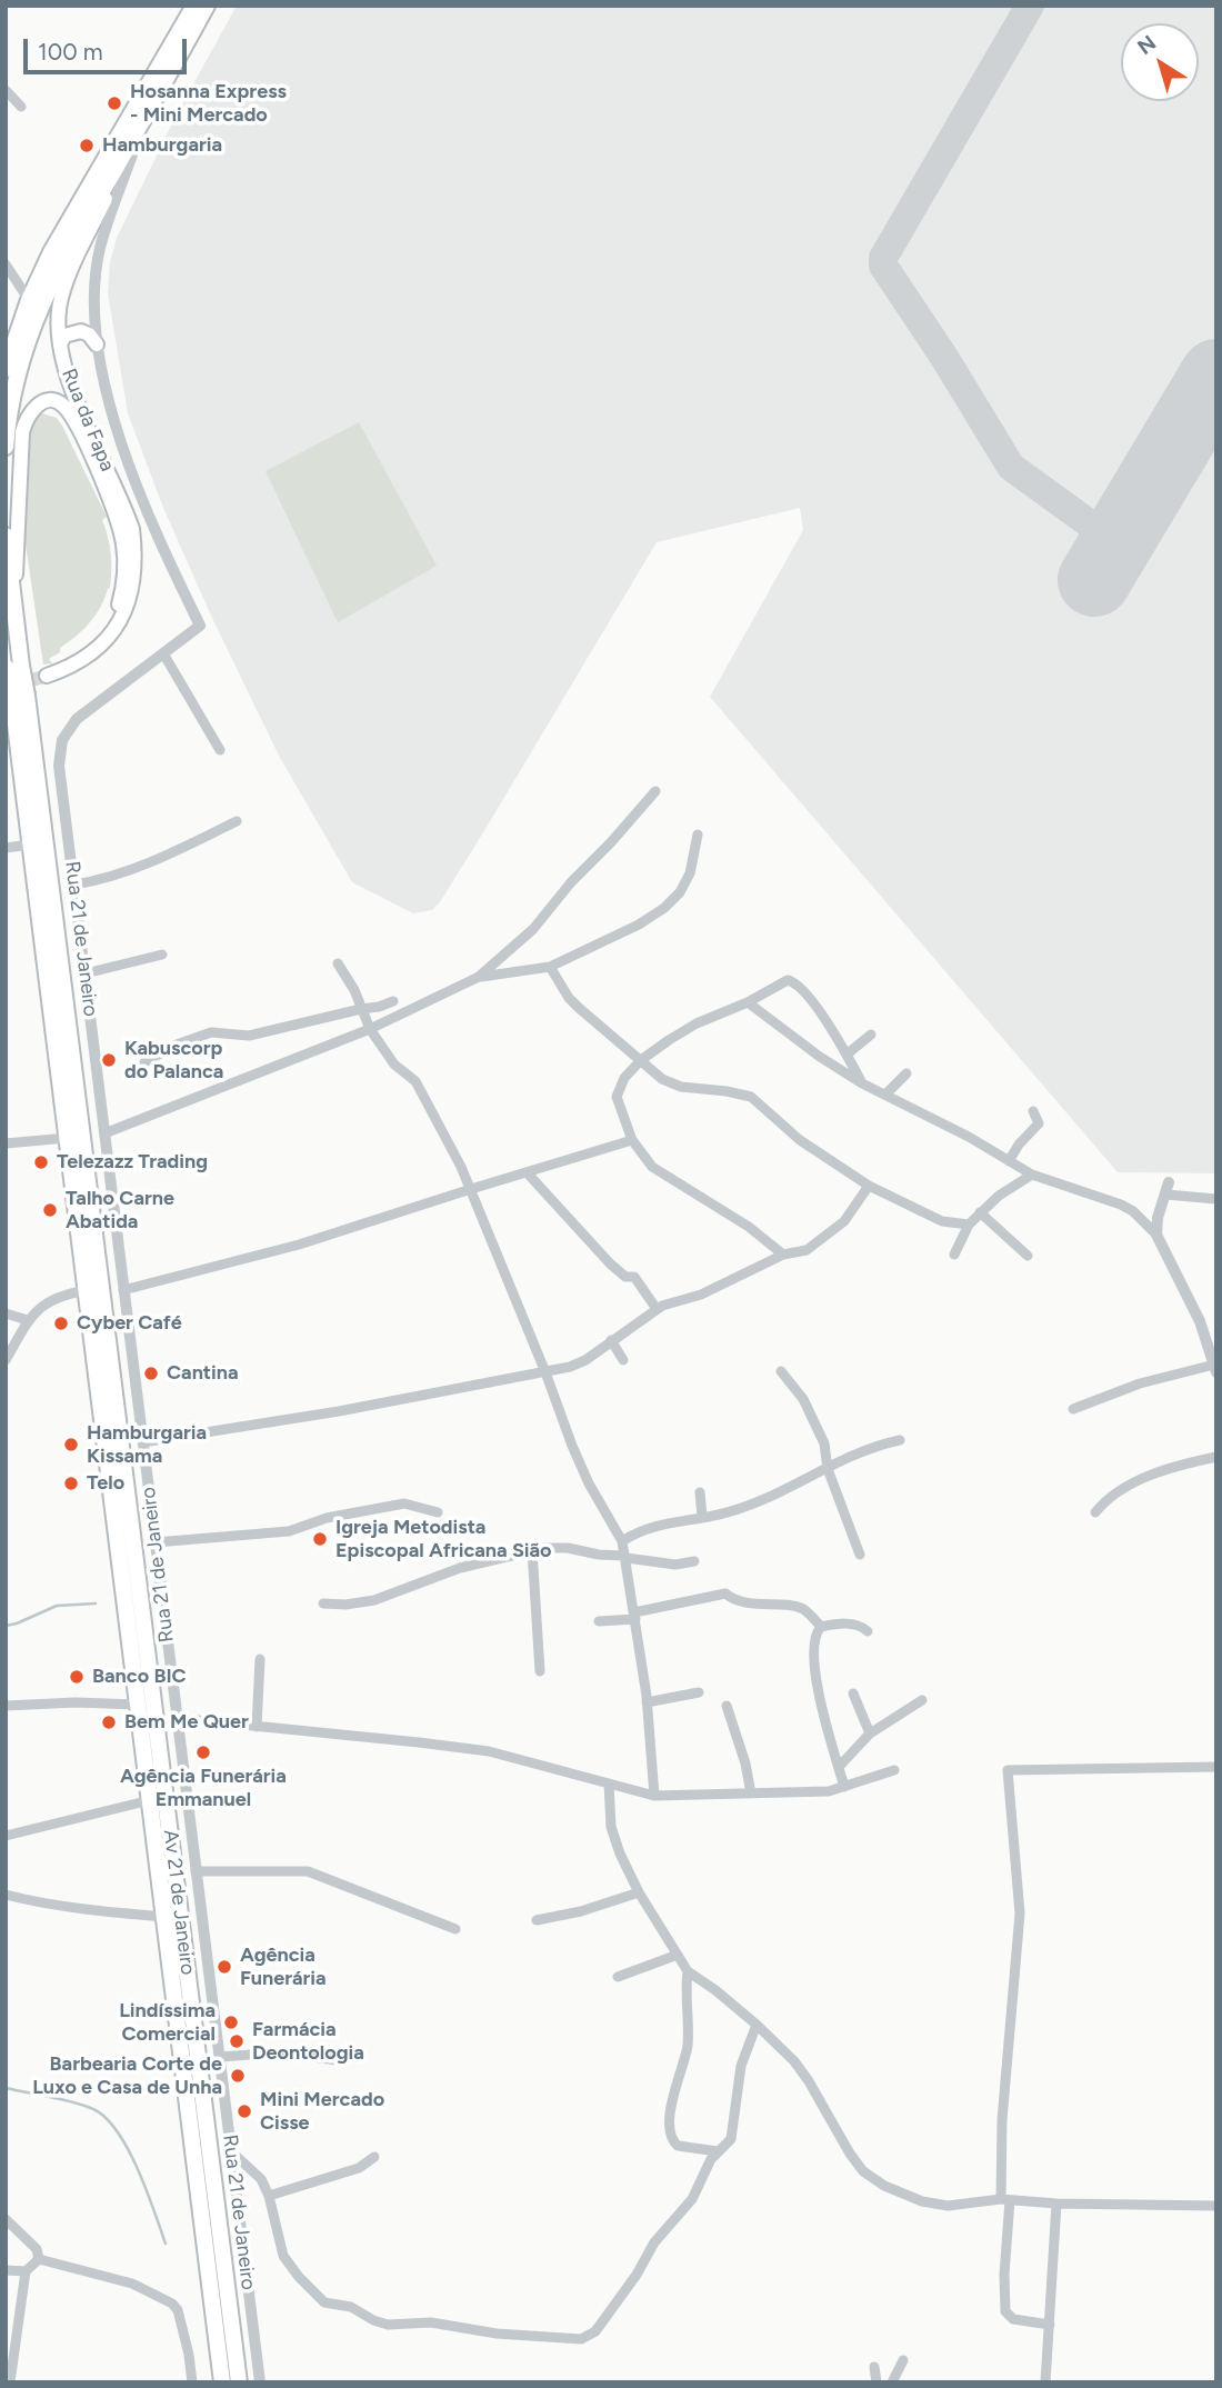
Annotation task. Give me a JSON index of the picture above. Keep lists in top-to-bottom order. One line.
{"streets":{"main road":["Rua da Fapa","Rua 21 de Janeiro","Av 21 de Janeiro"]},"crossings":[["Rua da Fapa","Rua 21 de Janeiro"],["Rua 21 de Janeiro","Av 21 de Janeiro"]],"places":["Hosanna Express - Mini Mercado","Hamburgaria","Kabuscorp do Palanca","Telezazz Trading","Talho Carne Abatida","Cyber Café","Cantina","Hamburgaria Kissama","Telo","Igreja Metodista Episcopal Africana Sião","Banco BIC","Bem Me Quer","Agência Funerária Emmanuel","Agência Funerária","Lindíssima Comercial","Farmácia Deontologia","Barbearia Corte de Luxo e Casa de Unha","Mini Mercado Cisse"],"scale_bar":"100 m","north":"top left"}
